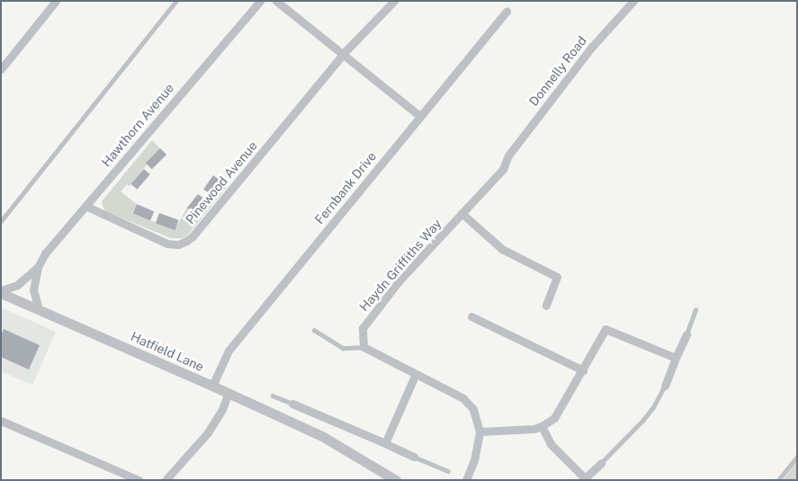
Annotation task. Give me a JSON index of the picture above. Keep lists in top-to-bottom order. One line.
{"streets":{"street":["Donnelly Road","Hawthorn Avenue","Pinewood Avenue","Fernbank Drive","Haydn Griffiths Way","Hatfield Lane"]},"crossings":[["Donnelly Road","Haydn Griffiths Way"],["Hawthorn Avenue","Pinewood Avenue"],["Hawthorn Avenue","Hatfield Lane"],["Fernbank Drive","Hatfield Lane"]]}
